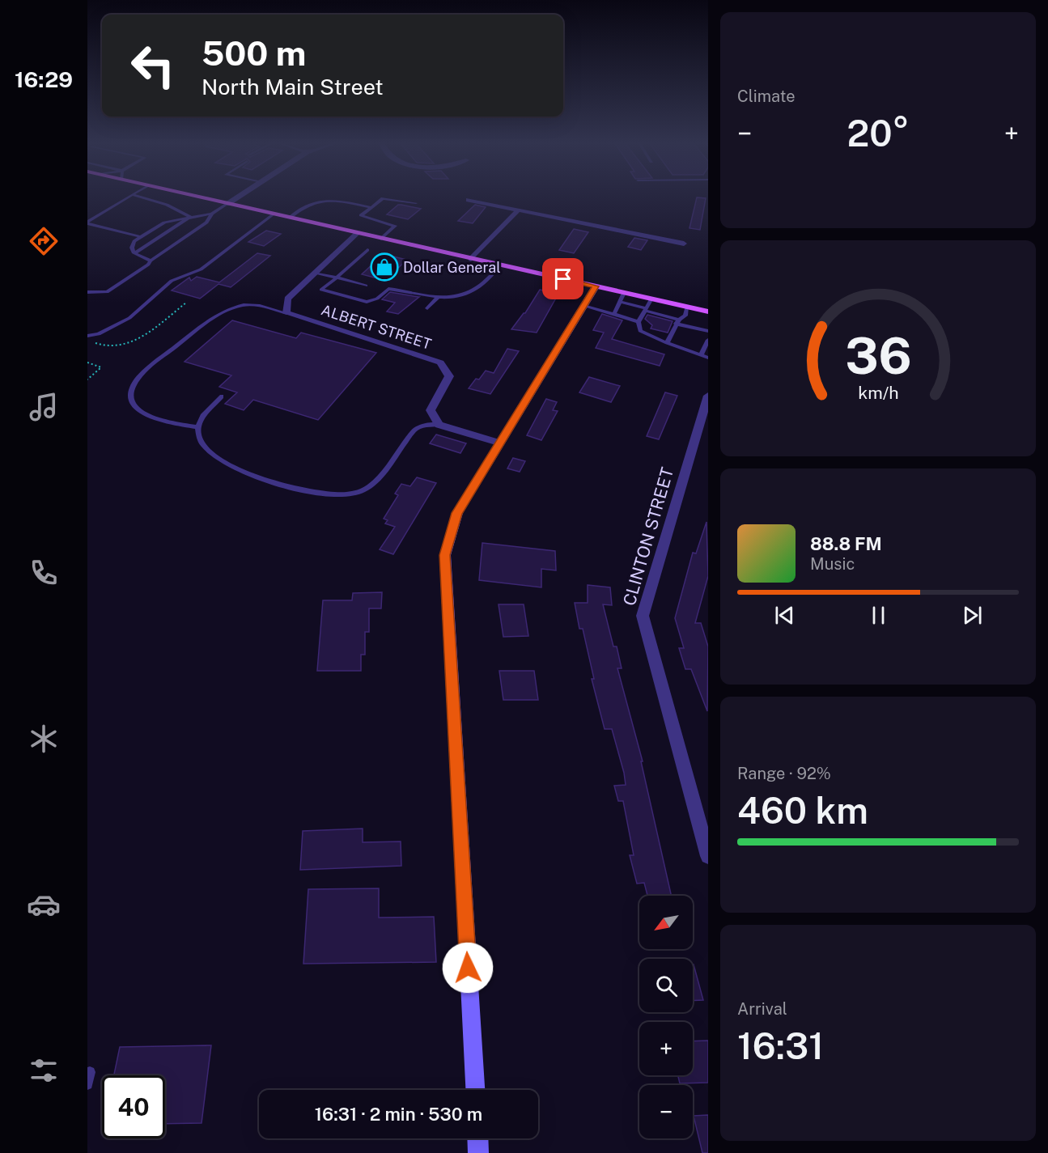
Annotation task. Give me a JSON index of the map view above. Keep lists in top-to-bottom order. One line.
{"streets":{"street":["ALBERT STREET","CLINTON STREET"]},"places":{"shop":["Dollar General"]},"north":"bottom left","page":{"tabs":"16:29","tile":["Climate",["Range · 92%","460 km"],["Arrival","16:31"]],"turn":["500 m","North Main Street"],"heat":["−","20°","+"],"song":["88.8 FM","Music"],"map_buttons":["+","−"],"limit":"40","trip":"16:31 · 2 min · 530 m","gauge":["36","km/h"]}}
